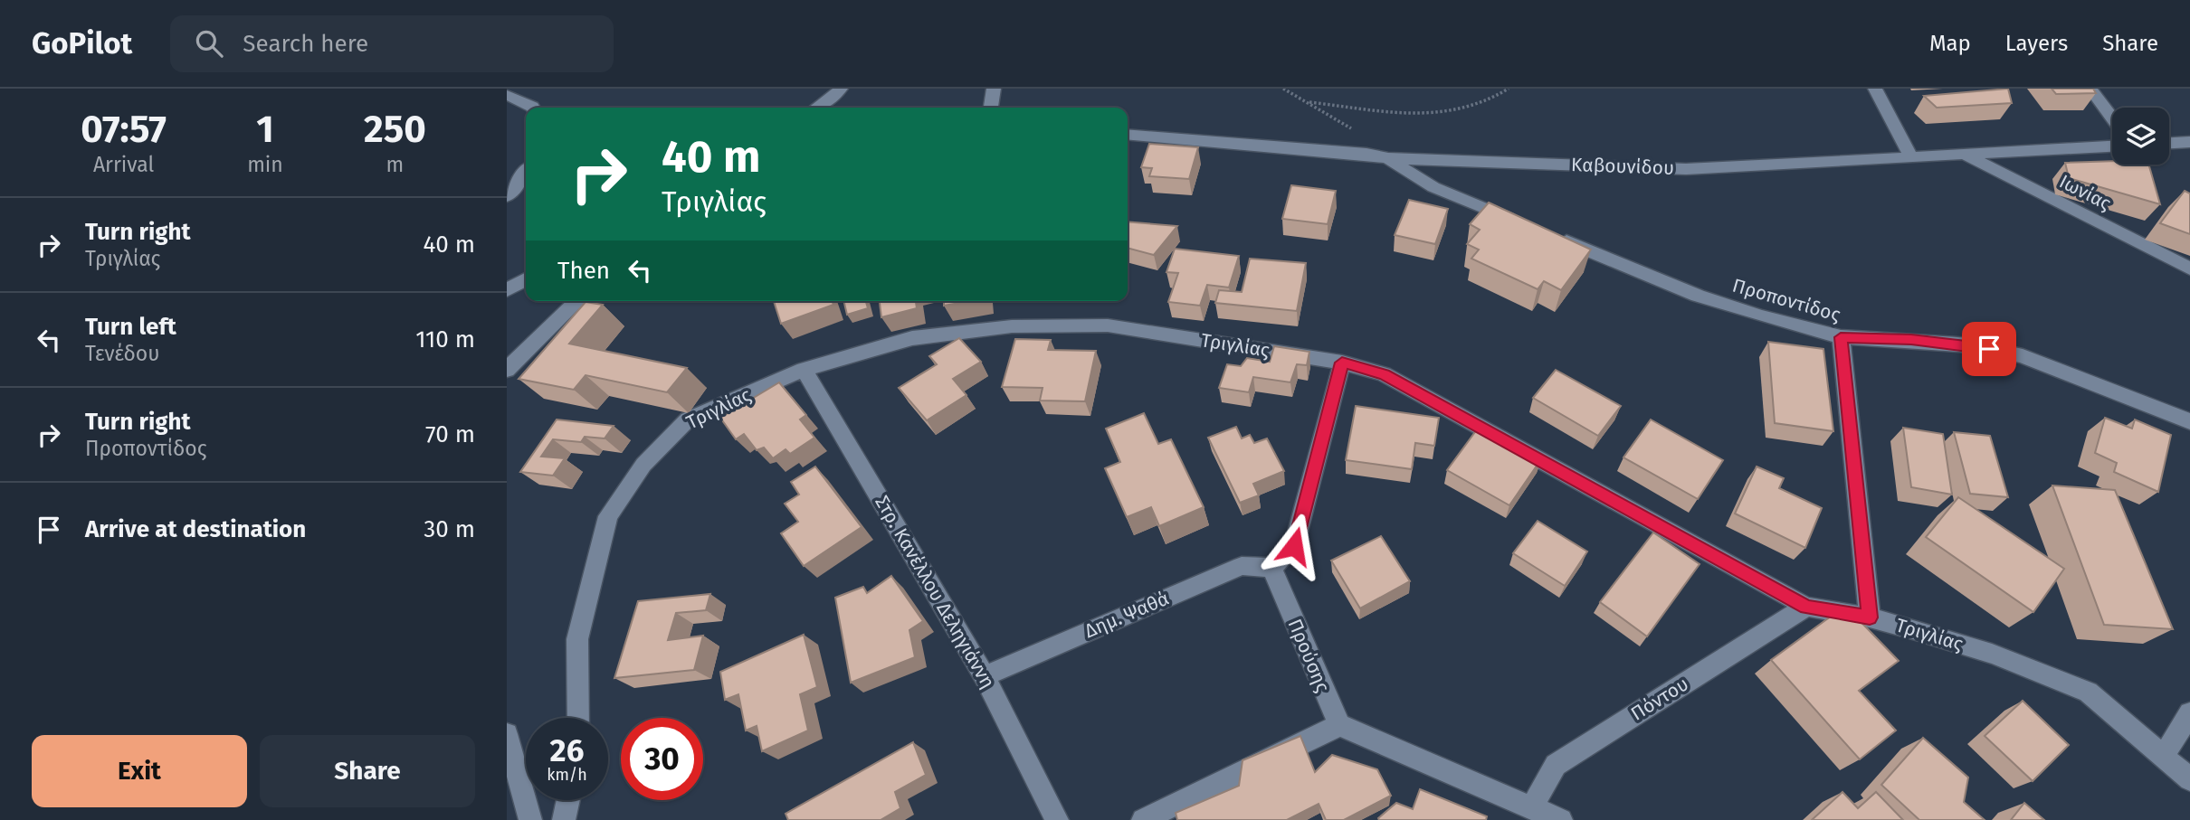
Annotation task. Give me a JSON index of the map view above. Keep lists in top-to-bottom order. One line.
{"streets":{"street":["Καβουνίδου","Ιωνίας","Προποντίδος","Τριγλίας","Στρ. Κανέλλου Δεληγιάννη","Δημ. Ψαθά","Προύσης","Πόντου"]},"crossings":[["Καβουνίδου","Ιωνίας"],["Τριγλίας","Στρ. Κανέλλου Δεληγιάννη"],["Τριγλίας","Πόντου"],["Στρ. Κανέλλου Δεληγιάννη","Δημ. Ψαθά"],["Δημ. Ψαθά","Προύσης"]],"page":{"header":"GoPilot","search":"Search here","nav":["Map","Layers","Share"],"eta":["07:57","Arrival","1","min","250","m"],"turn":["40 m","Τριγλίας"],"list":[{"name":"Turn right","note":"Τριγλίας","value":"40 m"},{"name":"Turn left","note":"Τενέδου","value":"110 m"},{"name":"Turn right","note":"Προποντίδος","value":"70 m"},{"name":"Arrive at destination","value":"30 m"}],"then":"Then","speed":"26 km/h","limit":"30","buttons":["Exit","Share"]}}
